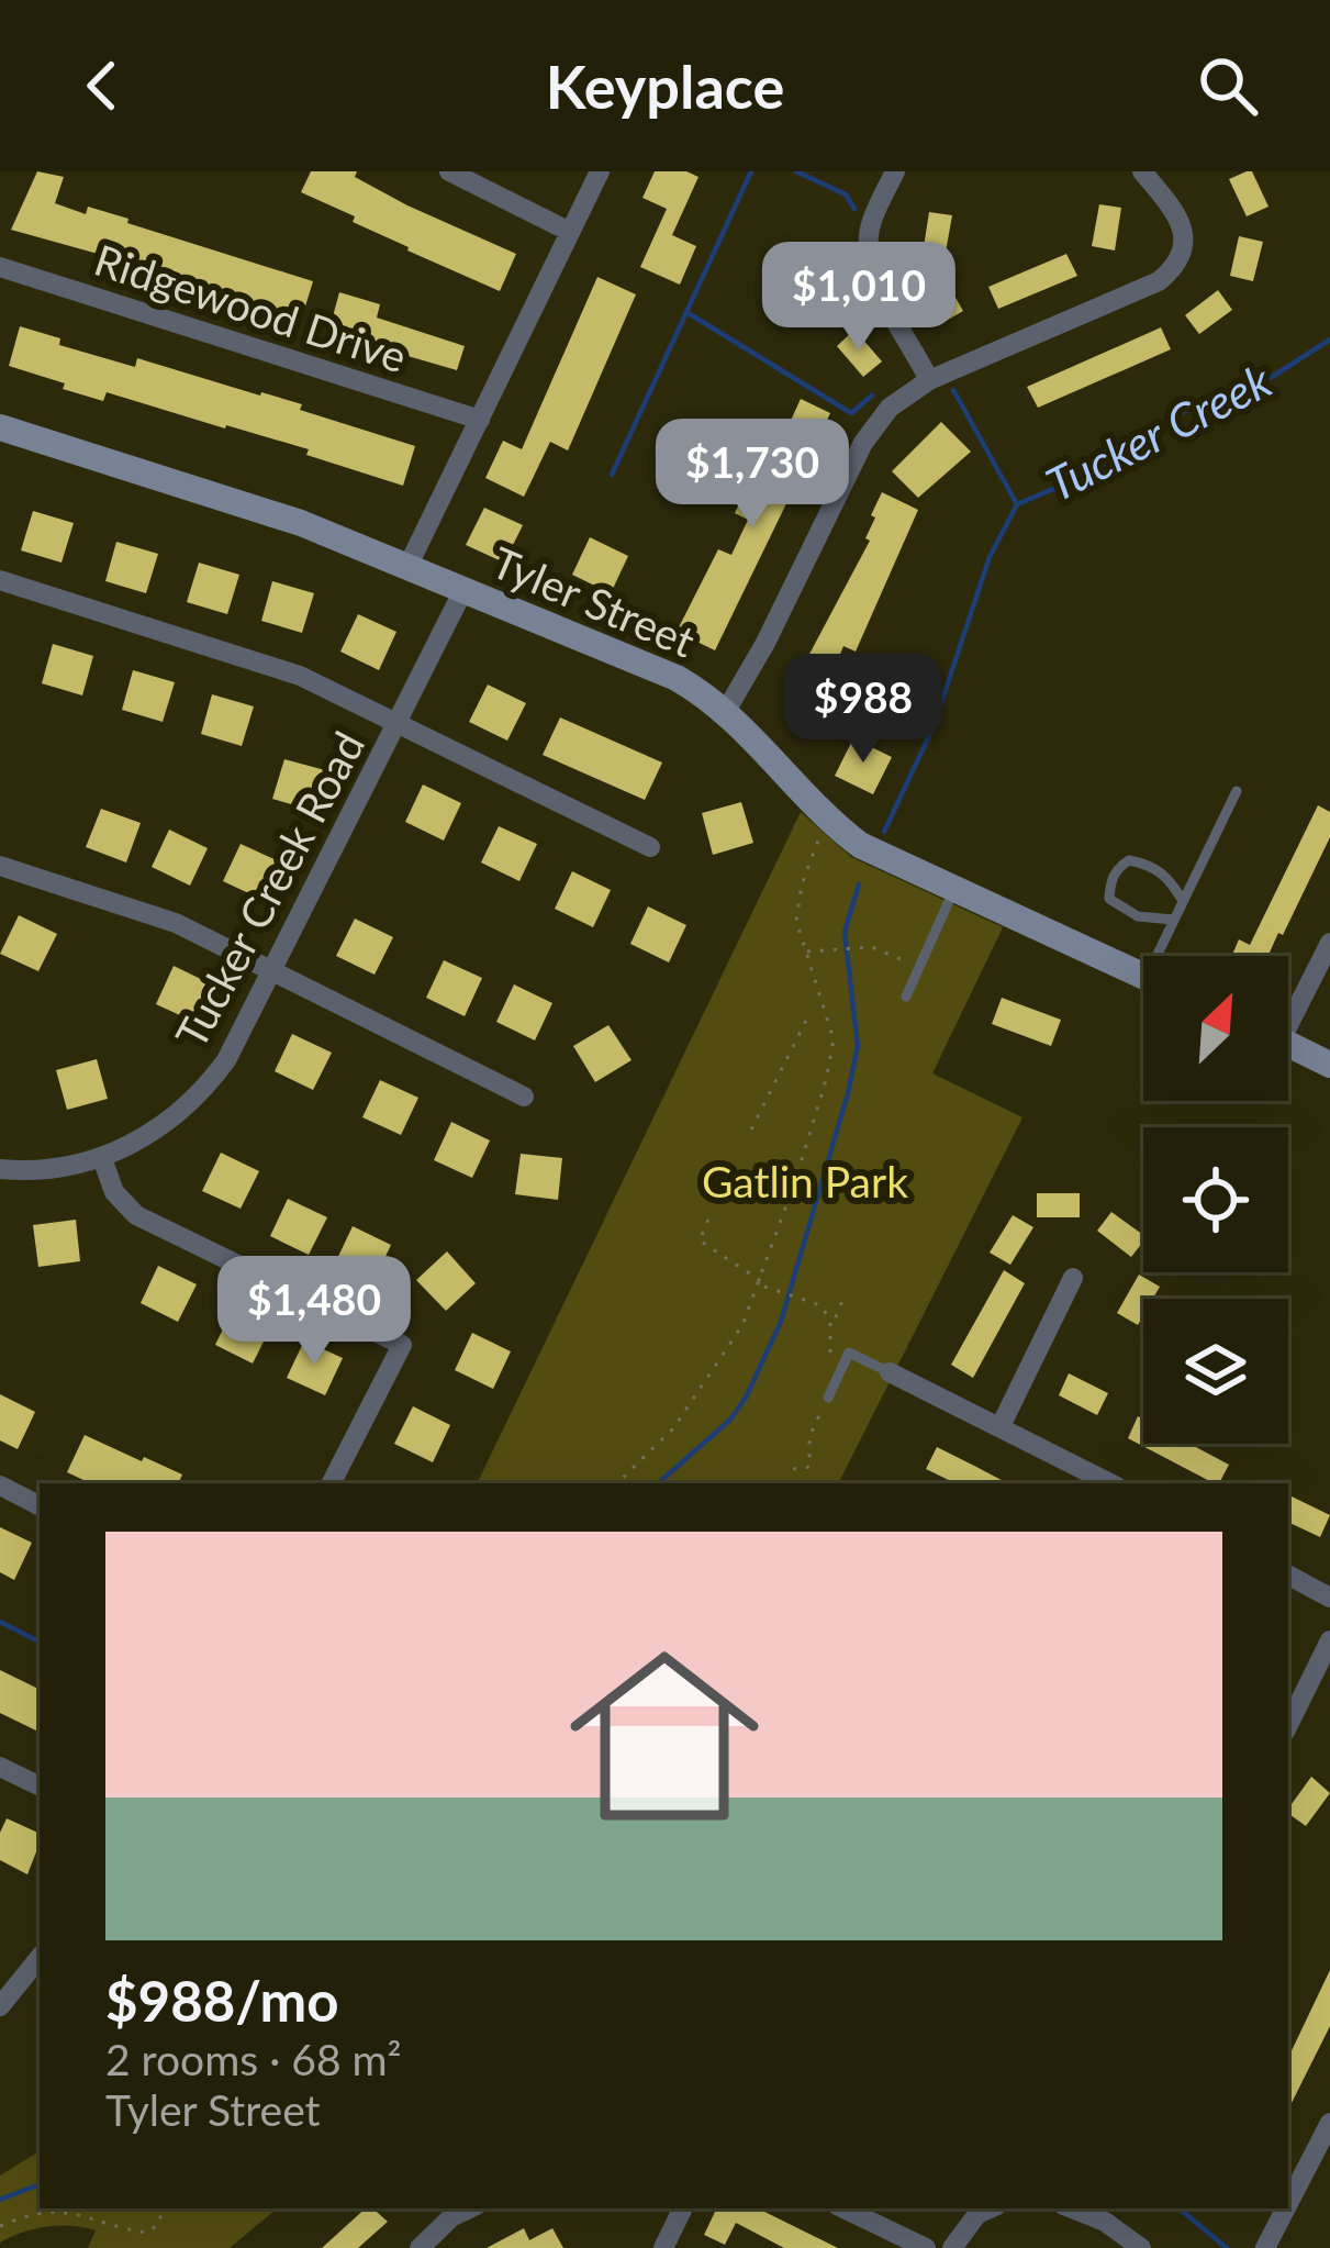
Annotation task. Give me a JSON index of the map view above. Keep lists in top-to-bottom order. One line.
{"streets":{"street":["Ridgewood Drive","Tyler Street","Tucker Creek Road"]},"crossings":[["Tyler Street","Tucker Creek Road"]],"water":["Tucker Creek"],"parks":["Gatlin Park"],"north":"top right","page":{"header":"Keyplace","price":["$1,010","$1,730","$988","$1,480"],"list":[{"name":"$988/mo","note":"2 rooms · 68 m² · Tyler Street"}]}}
